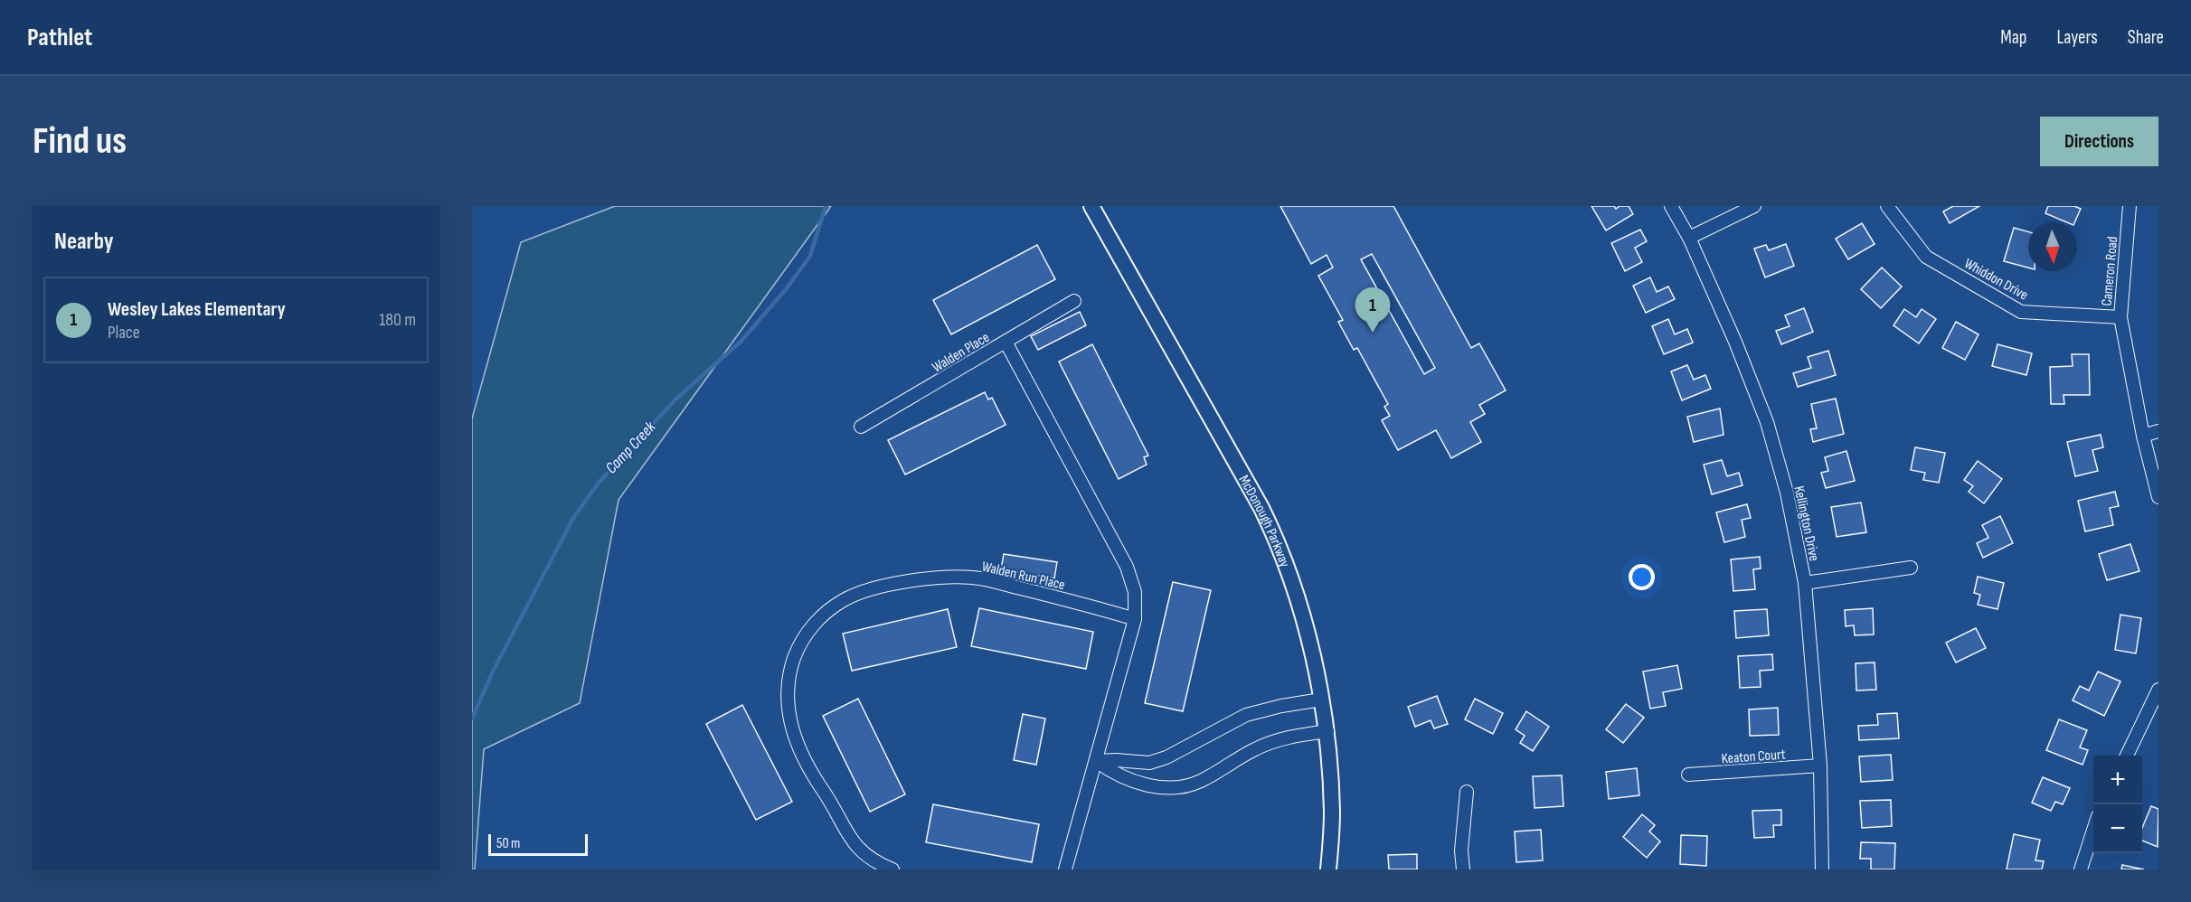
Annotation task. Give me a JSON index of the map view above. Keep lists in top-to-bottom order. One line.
{"streets":{"street":["Cameron Road","Whiddon Drive","Walden Place","McDonough Parkway","Kellington Drive","Walden Run Place","Keaton Court"]},"crossings":[["Cameron Road","Whiddon Drive"],["Kellington Drive","Keaton Court"]],"water":["Camp Creek"],"scale_bar":"50 m","north":"bottom","page":{"header":"Pathlet","nav":["Map","Layers","Share"],"buttons":"Directions","title":"Find us","heading":"Nearby","list":[{"mark":"1","name":"Wesley Lakes Elementary","note":"Place","value":"180 m"}],"pins":"1","map_buttons":["+","−"],"scale":"50 m"}}
